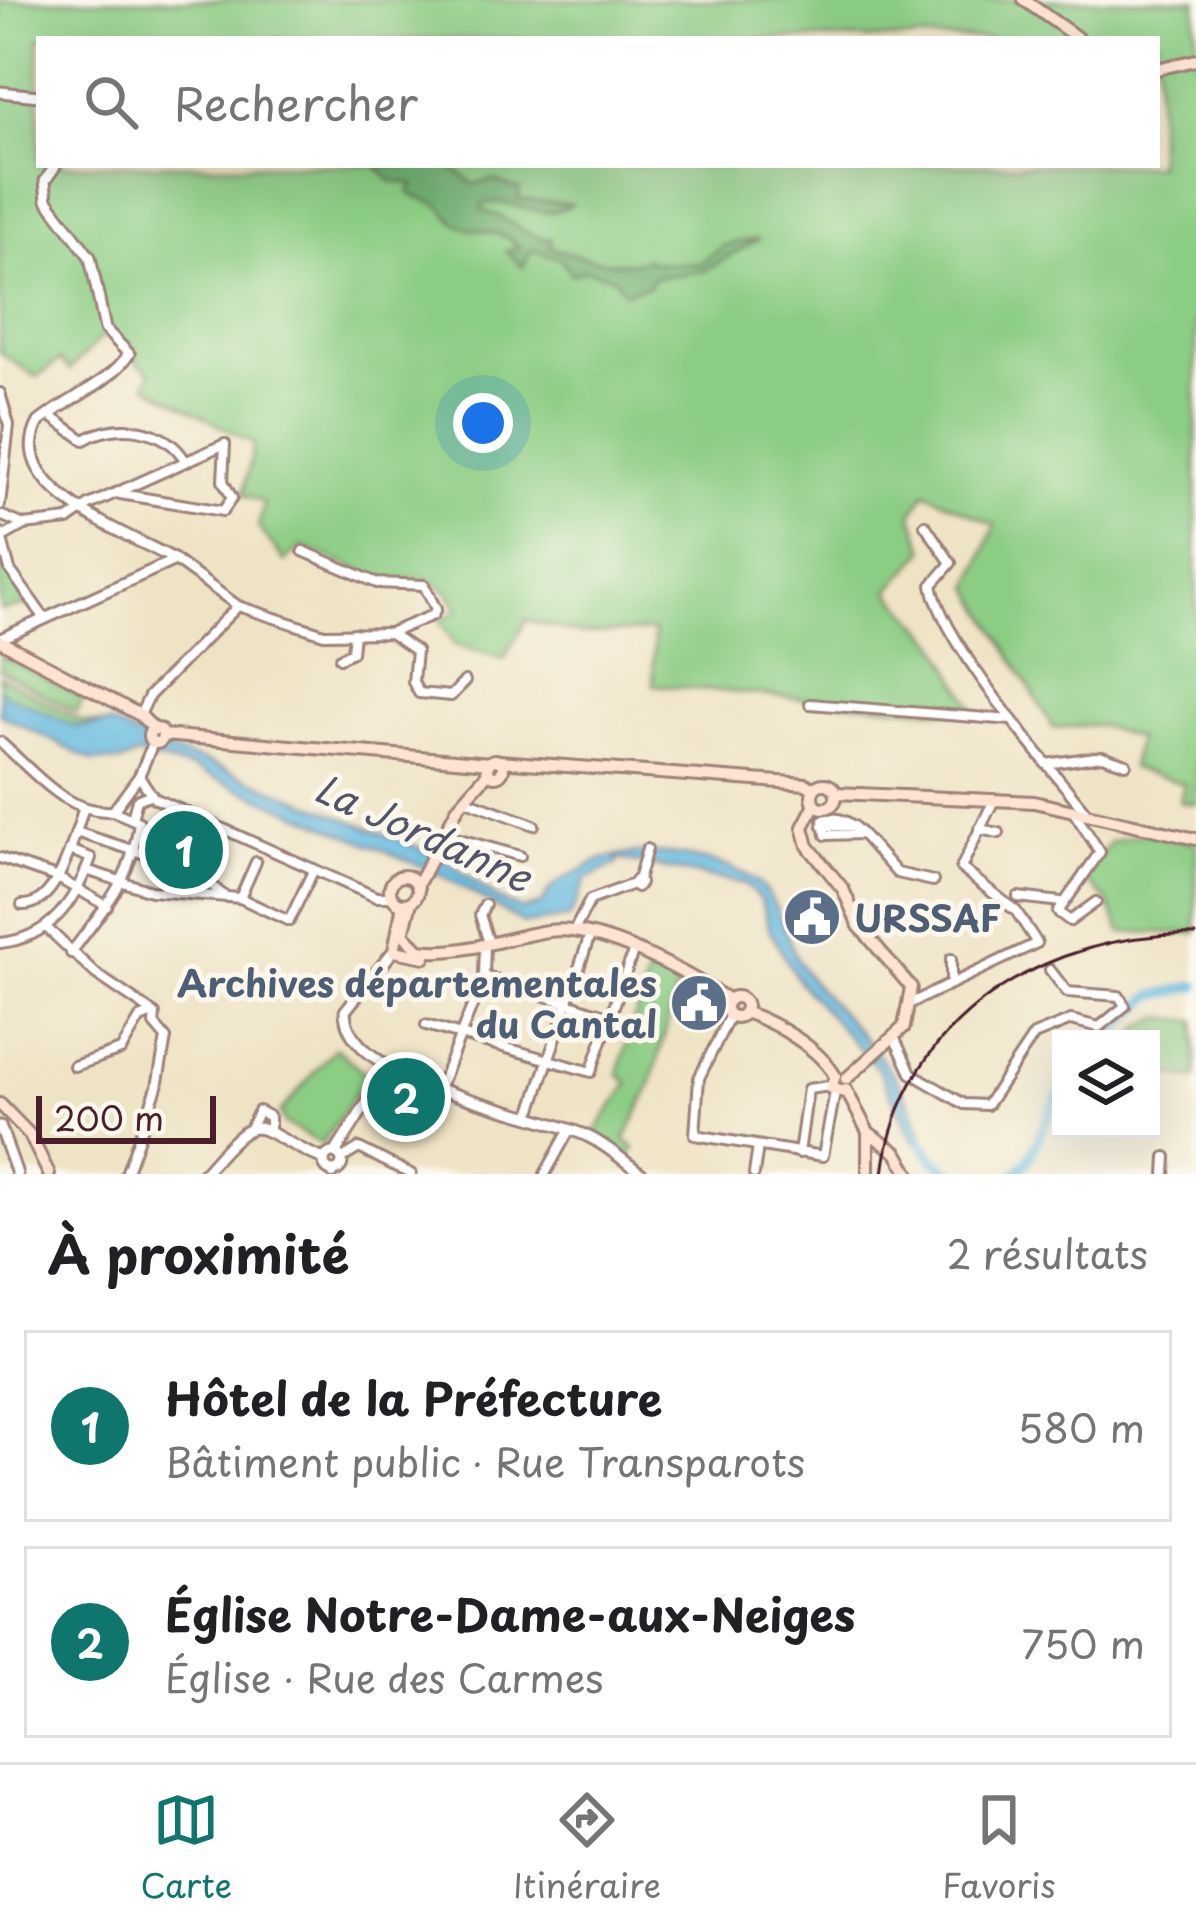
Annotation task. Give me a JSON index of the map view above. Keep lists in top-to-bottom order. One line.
{"water":["La Jordanne"],"places":{"public building":["URSSAF","Archives départementales du Cantal"]},"scale_bar":"200 m","page":{"search":"Rechercher","pins":["1","2"],"scale":"200 m","heading":["À proximité","2 résultats"],"list":[{"mark":"1","name":"Hôtel de la Préfecture","note":"Bâtiment public · Rue Transparots","value":"580 m"},{"mark":"2","name":"Église Notre-Dame-aux-Neiges","note":"Église · Rue des Carmes","value":"750 m"}],"nav":["Carte","Itinéraire","Favoris"]}}
